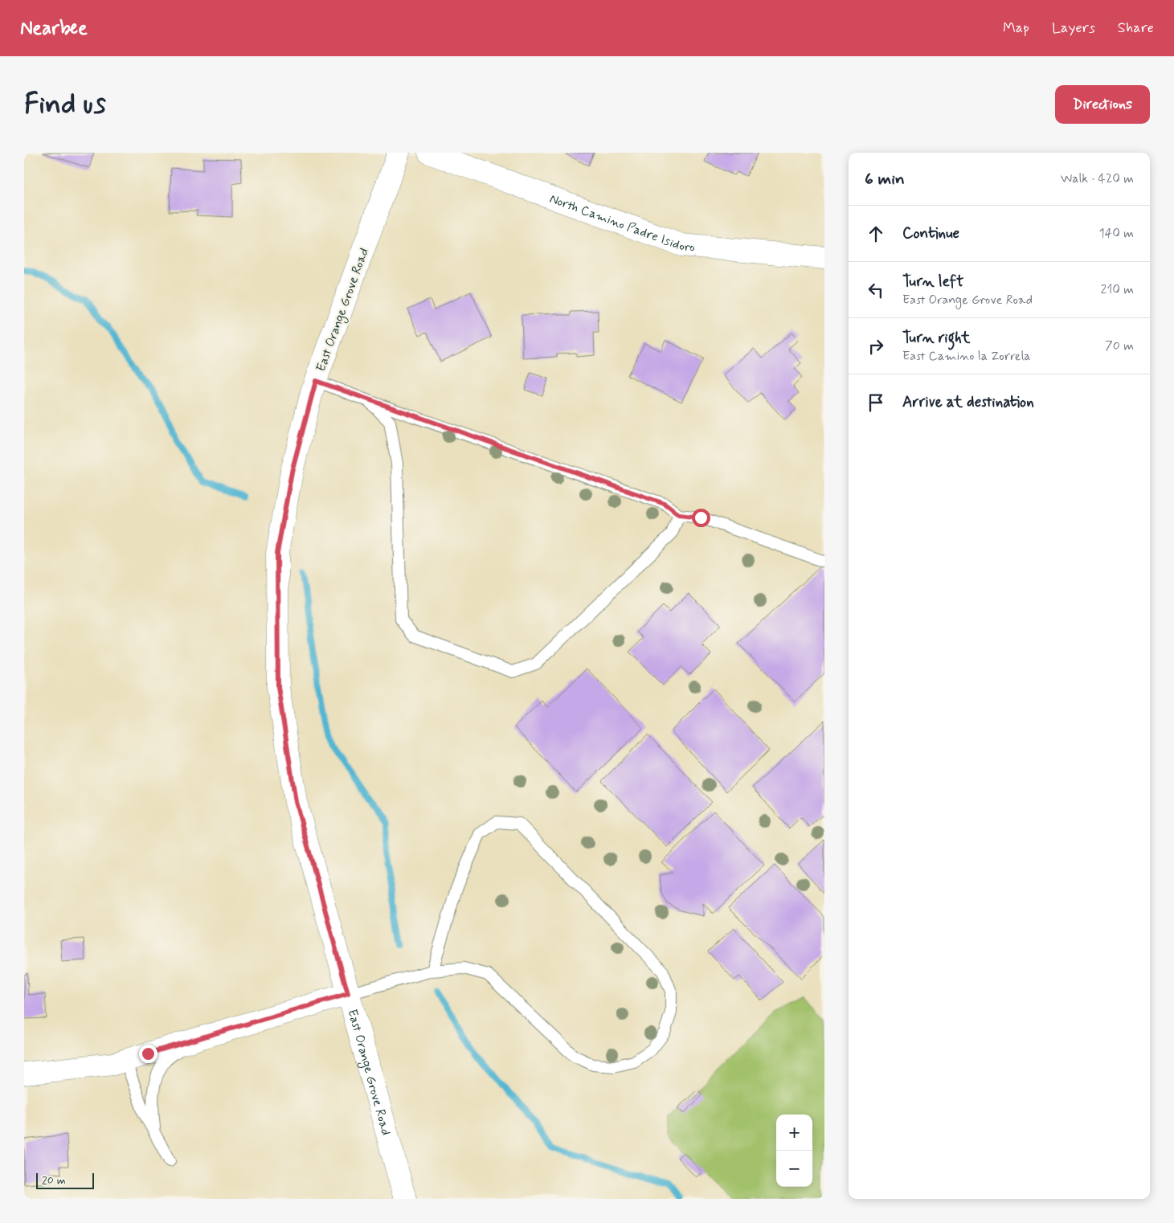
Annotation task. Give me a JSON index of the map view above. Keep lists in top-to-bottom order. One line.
{"streets":{"main road":["North Camino Padre Isidoro","East Orange Grove Road"]},"scale_bar":"20 m","page":{"header":"Nearbee","nav":["Map","Layers","Share"],"buttons":"Directions","title":"Find us","heading":["6 min","Walk · 420 m"],"list":[["Continue","140 m"],["Turn left","East Orange Grove Road","210 m"],["Turn right","East Camino la Zorrela","70 m"],"Arrive at destination"],"map_buttons":["+","−"],"scale":"20 m"}}
